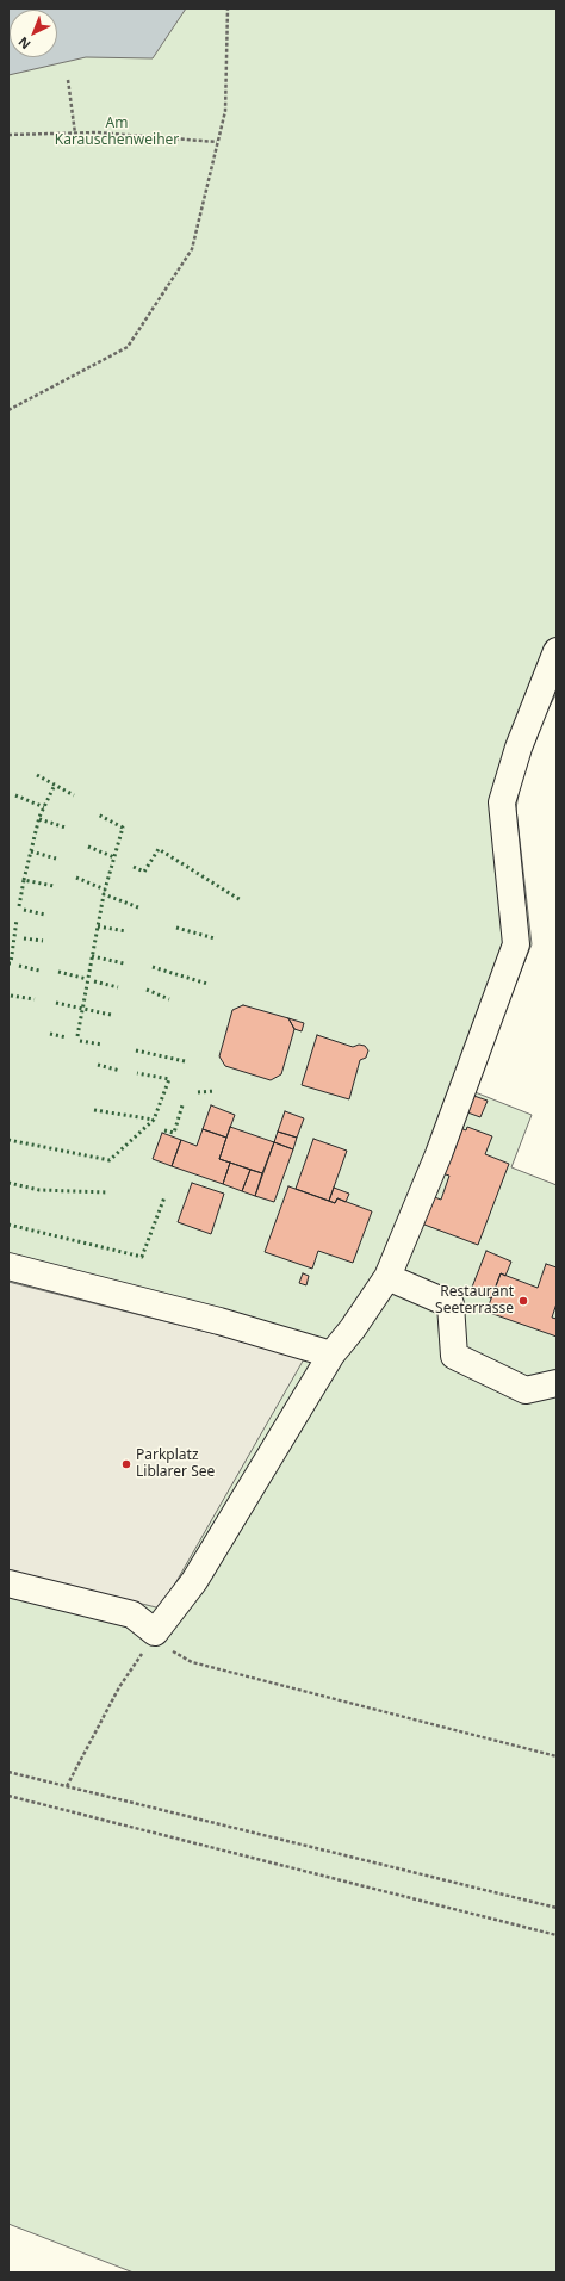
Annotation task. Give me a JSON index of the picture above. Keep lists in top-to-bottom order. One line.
{"parks":["Am Karauschenweiher"],"places":["Restaurant Seeterrasse","Parkplatz Liblarer See"],"north":"bottom left"}
